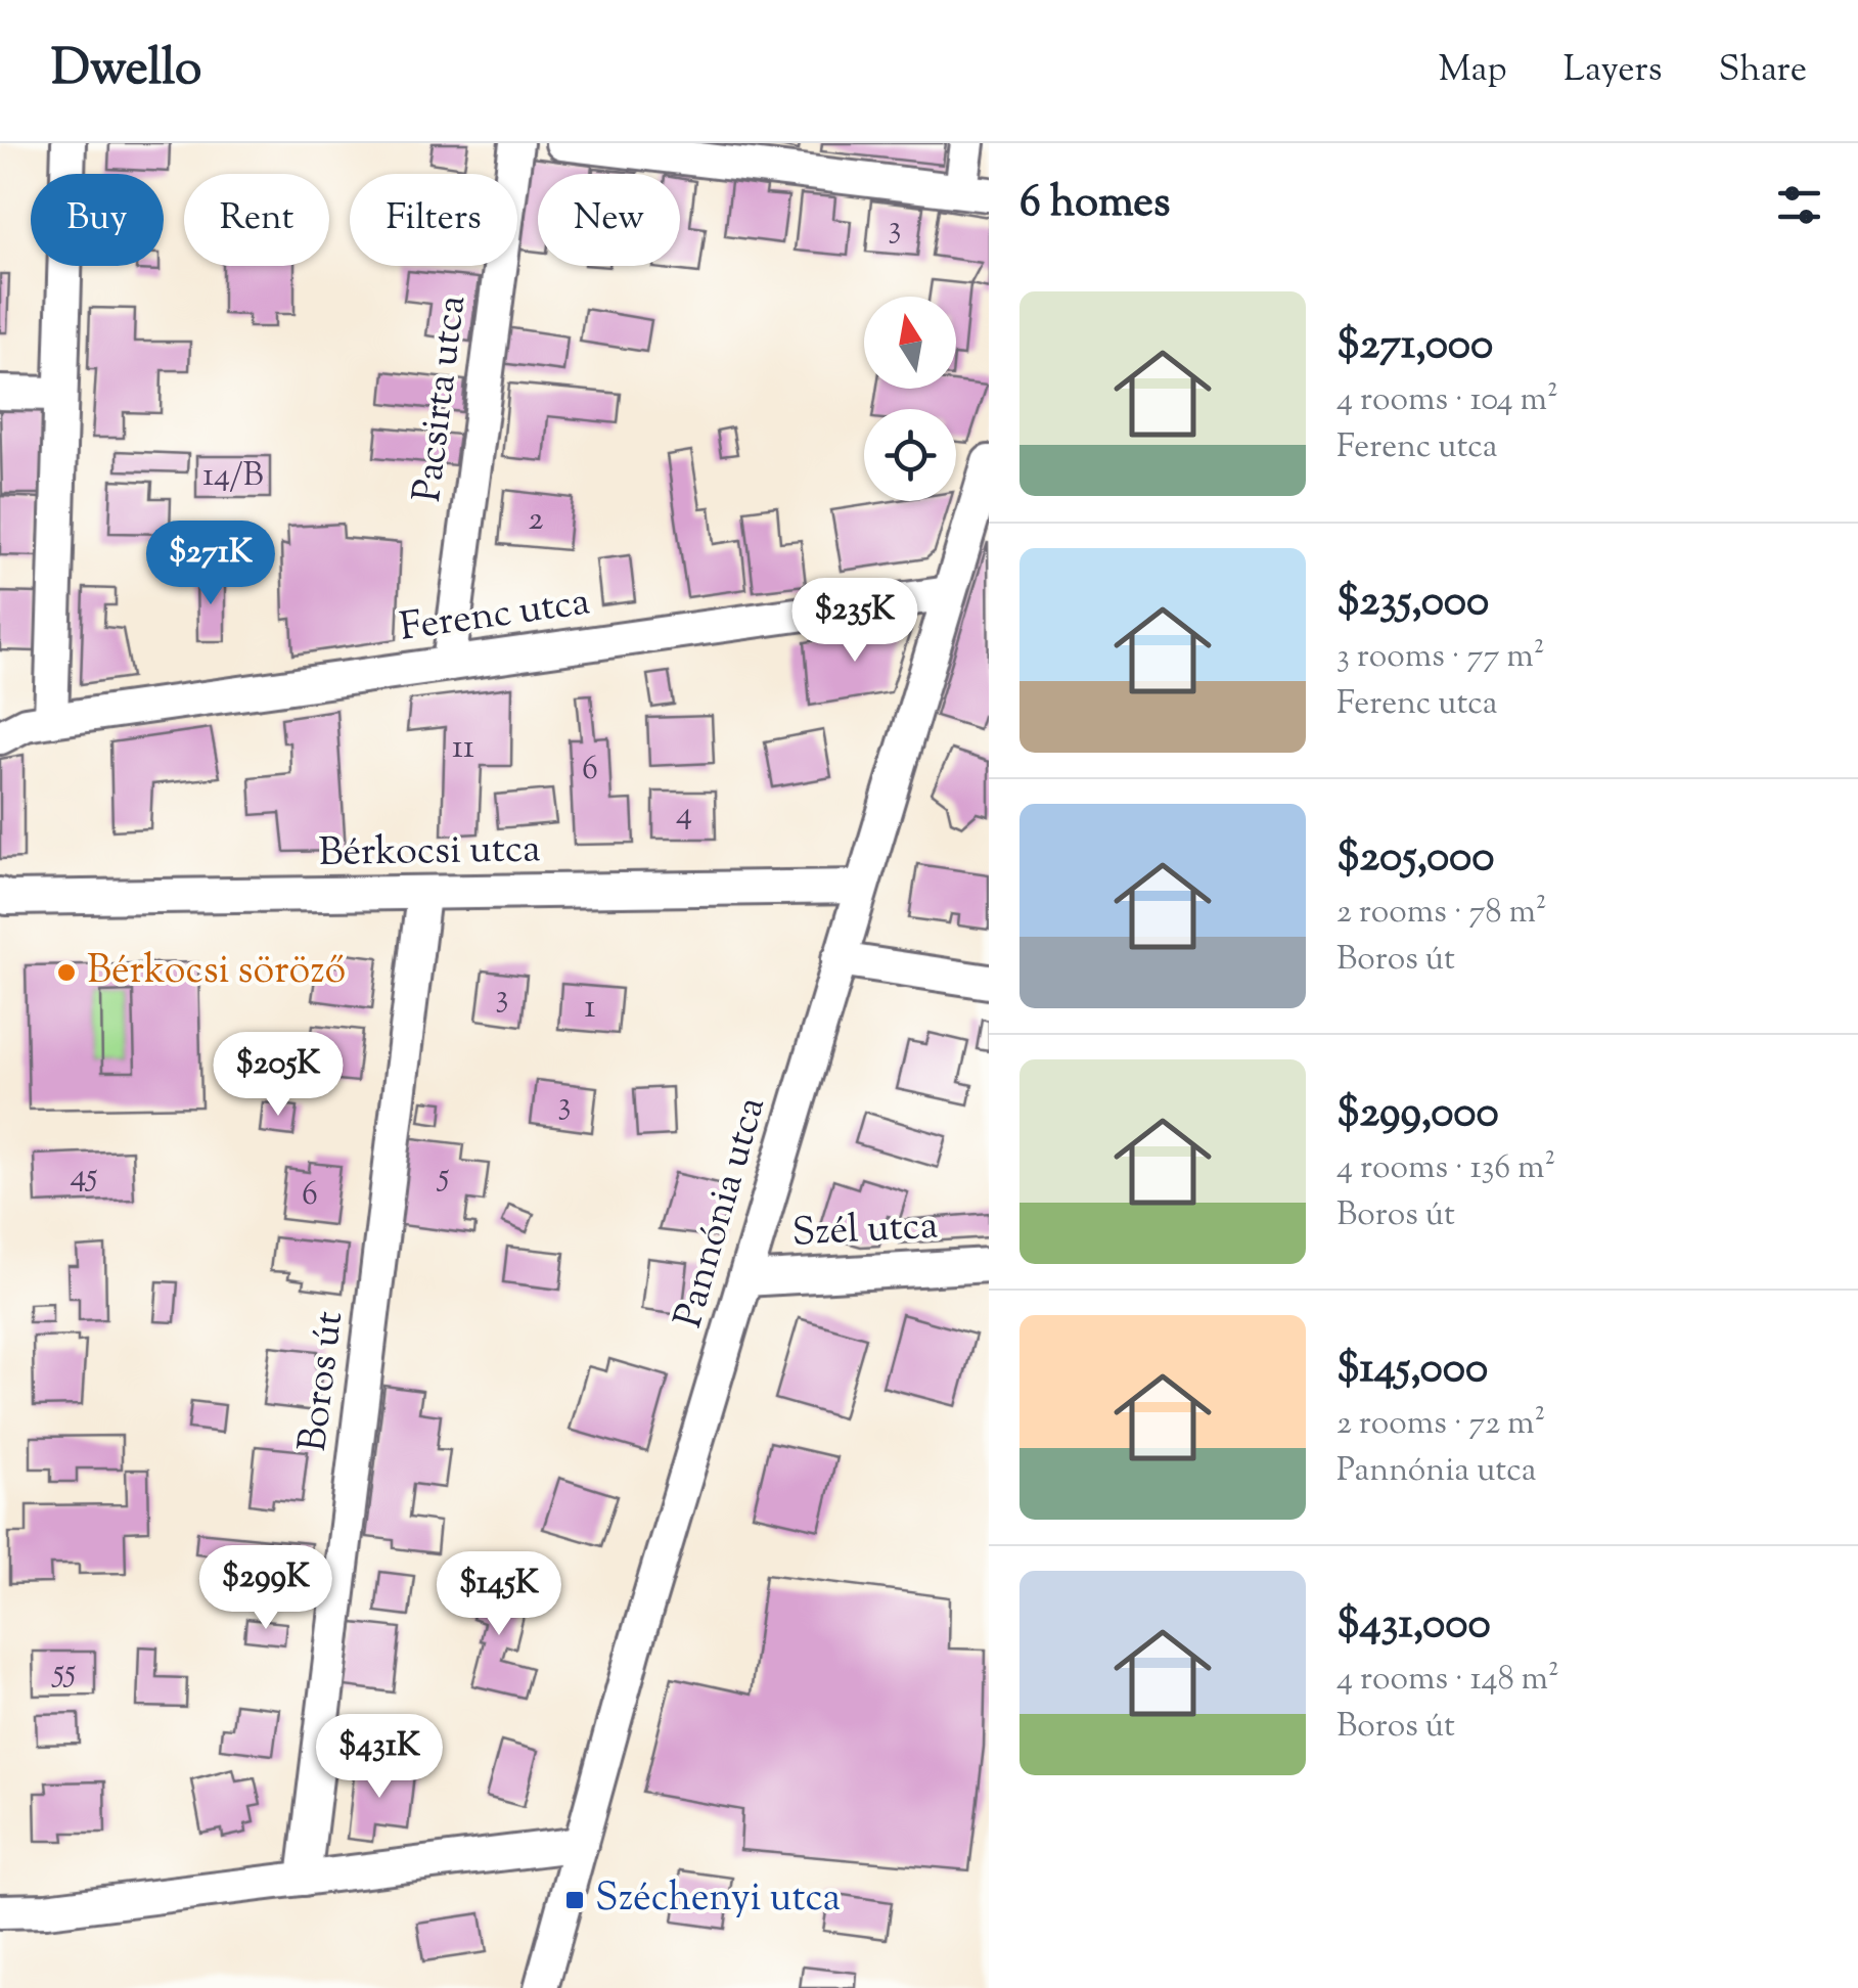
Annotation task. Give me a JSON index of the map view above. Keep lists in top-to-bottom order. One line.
{"streets":{"street":["Pacsirta utca","Ferenc utca","Bérkocsi utca","Pannónia utca","Szél utca","Boros út"]},"crossings":[["Pacsirta utca","Ferenc utca"],["Ferenc utca","Pannónia utca"],["Bérkocsi utca","Pannónia utca"],["Bérkocsi utca","Boros út"],["Pannónia utca","Szél utca"]],"places":{"other":["Bérkocsi söröző"],"transit":["Széchenyi utca"]},"house_numbers":["3","14/B","2","11","6","4","3","1","3","45","5","6","55"],"north":"top","page":{"header":"Dwello","nav":["Map","Layers","Share"],"heading":"6 homes","chip":["Buy","Rent","Filters","New"],"list":[{"name":"$271,000","note":"4 rooms · 104 m² · Ferenc utca"},{"name":"$235,000","note":"3 rooms · 77 m² · Ferenc utca"},{"name":"$205,000","note":"2 rooms · 78 m² · Boros út"},{"name":"$299,000","note":"4 rooms · 136 m² · Boros út"},{"name":"$145,000","note":"2 rooms · 72 m² · Pannónia utca"},{"name":"$431,000","note":"4 rooms · 148 m² · Boros út"}],"price":["$271K","$235K","$205K","$299K","$145K","$431K"]}}
